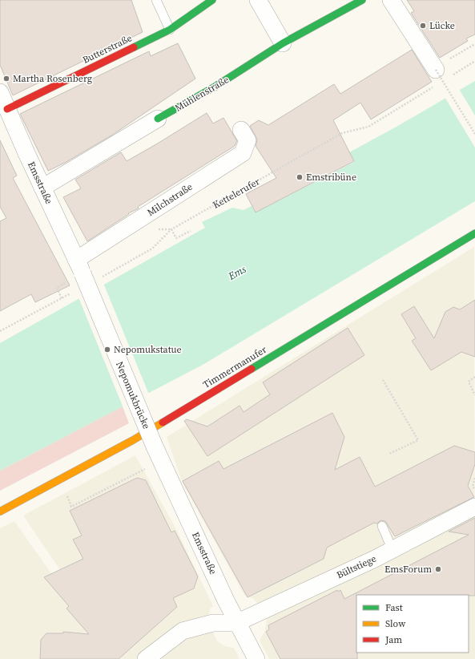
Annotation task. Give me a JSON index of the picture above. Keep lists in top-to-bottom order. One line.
{"streets":{"street":["Butterstraße","Mühlenstraße","Emsstraße","Milchstraße","Timmermanufer","Nepomukbrücke","Bültstiege"],"path":["Kettelerufer"]},"crossings":[["Butterstraße","Emsstraße"],["Mühlenstraße","Emsstraße"],["Emsstraße","Milchstraße"],["Emsstraße","Nepomukbrücke"],["Emsstraße","Bültstiege"],["Milchstraße","Nepomukbrücke"]],"water":["Ems"],"places":["Lücke","Martha Rosenberg","Emstribüne","Nepomukstatue","EmsForum"],"legend":["Fast","Slow","Jam"]}
